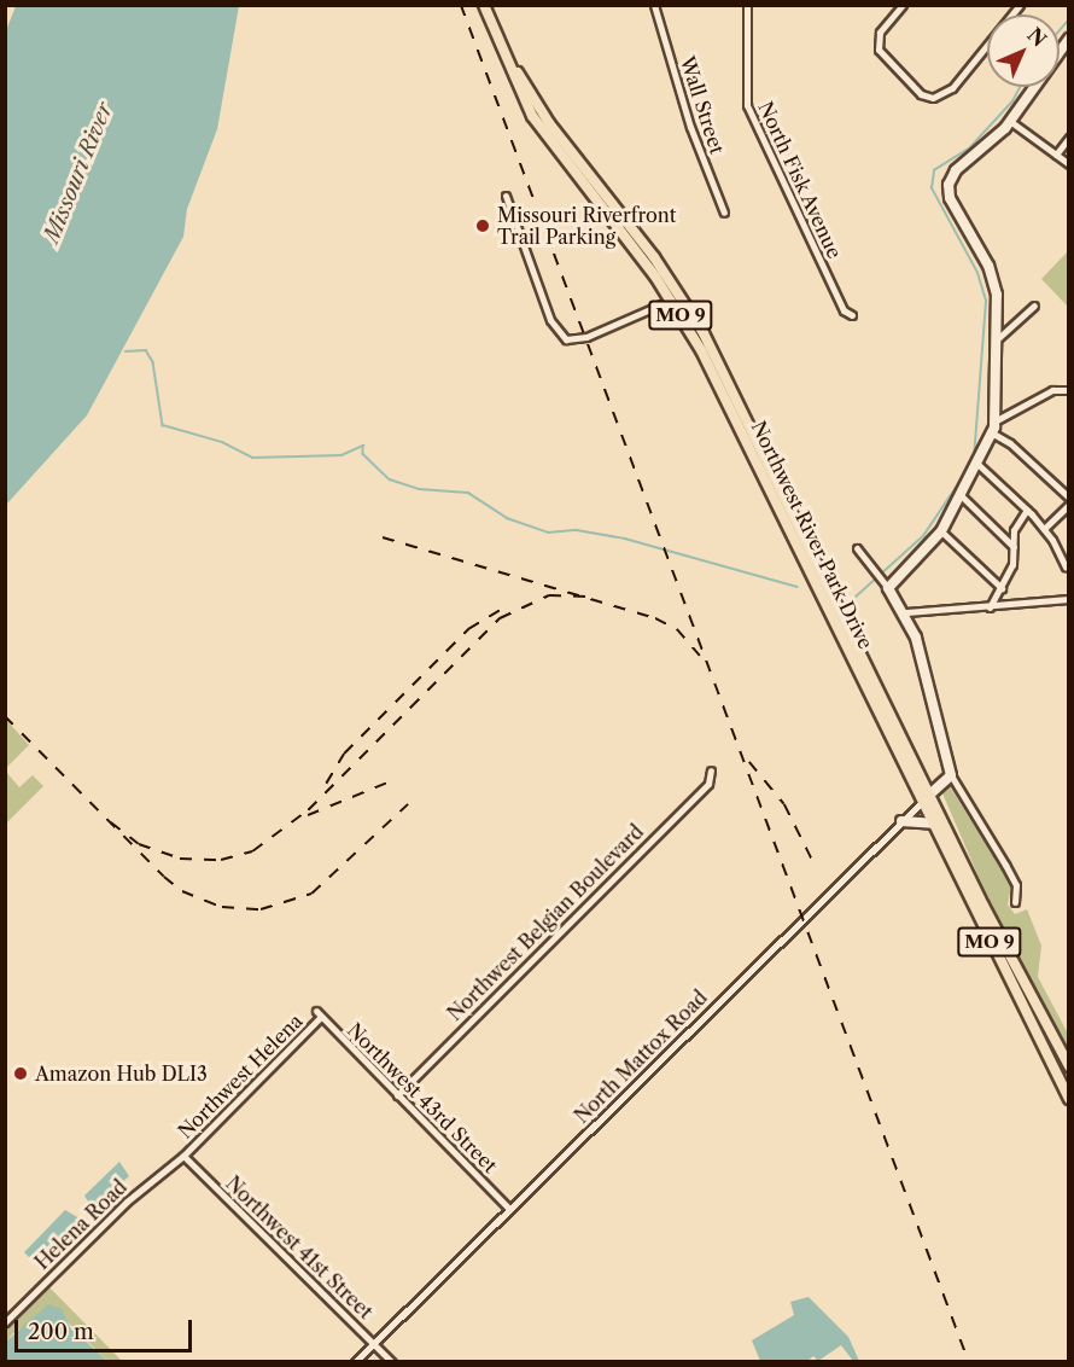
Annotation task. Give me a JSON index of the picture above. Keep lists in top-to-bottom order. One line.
{"streets":{"main road":["MO 9","Northwest River Park Drive"],"street":["Wall Street","North Fisk Avenue","Northwest Belgian Boulevard","North Mattox Road","Northwest Helena","Northwest 43rd Street","Helena Road","Northwest 41st Street"]},"crossings":[["Northwest River Park Drive","North Mattox Road"],["Northwest Belgian Boulevard","Northwest 43rd Street"],["North Mattox Road","Northwest 43rd Street"],["North Mattox Road","Northwest 41st Street"],["Northwest Helena","Northwest 43rd Street"],["Northwest Helena","Helena Road"],["Northwest Helena","Northwest 41st Street"],["Helena Road","Northwest 41st Street"]],"water":["Missouri River"],"places":["Missouri Riverfront Trail Parking","Amazon Hub DLI3"],"scale_bar":"200 m","north":"top right"}
